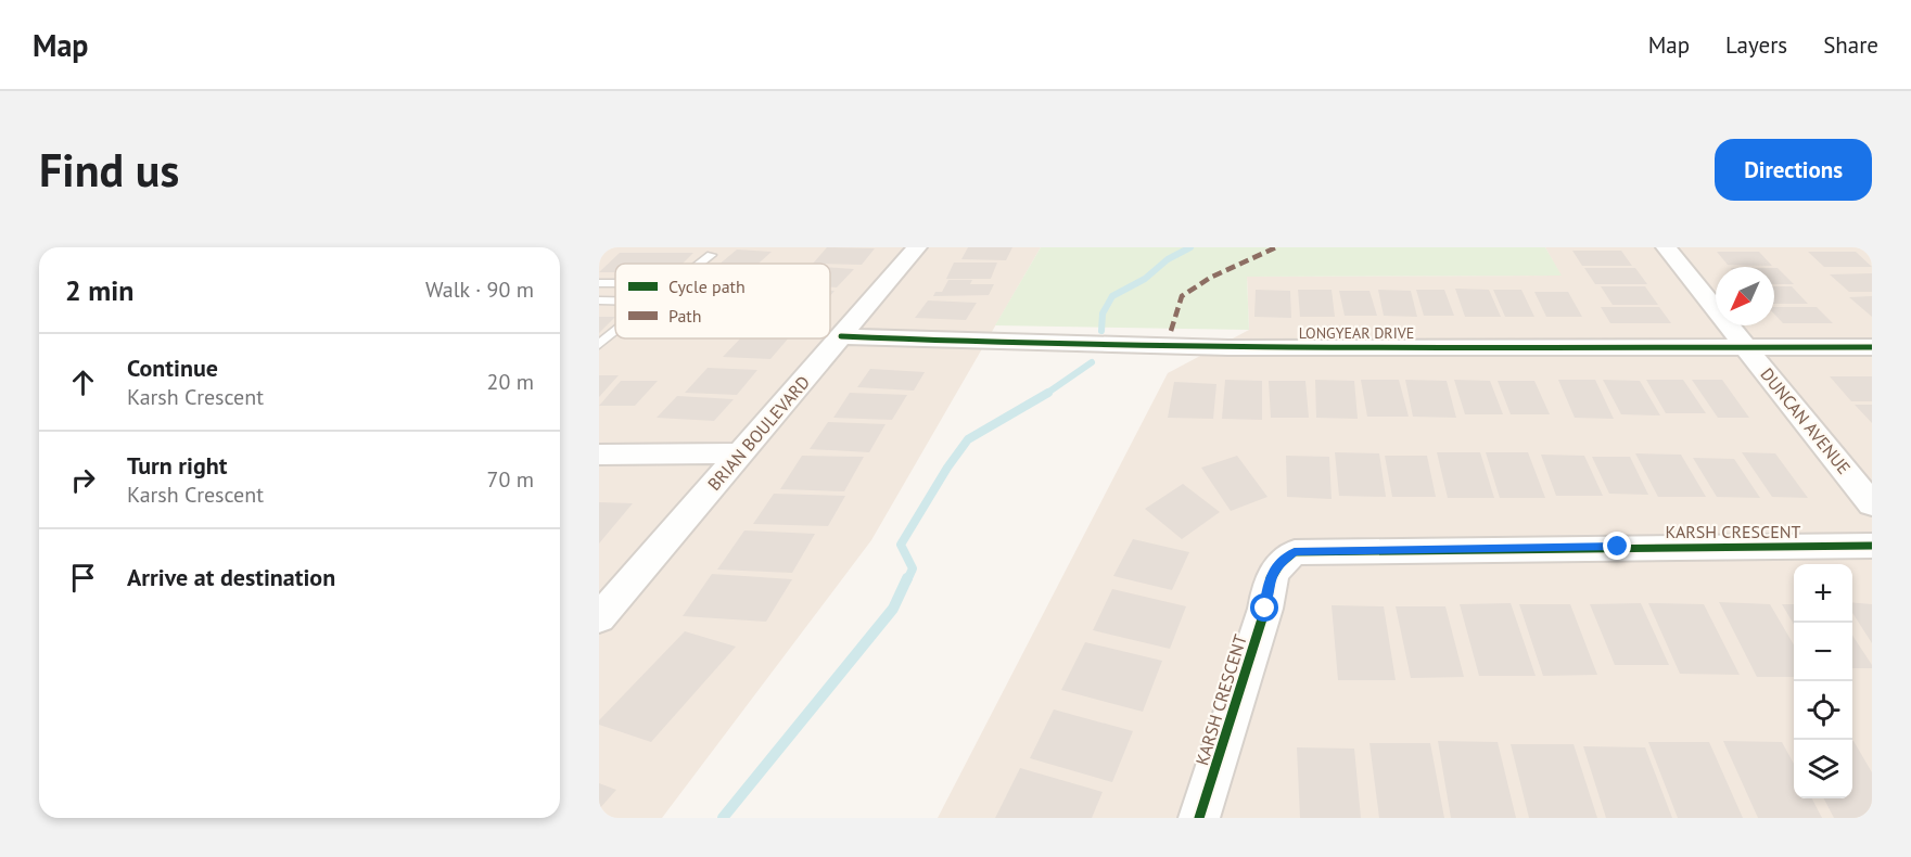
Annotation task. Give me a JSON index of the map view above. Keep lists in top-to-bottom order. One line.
{"streets":{"street":["LONGYEAR DRIVE","DUNCAN AVENUE","BRIAN BOULEVARD","KARSH CRESCENT"]},"crossings":[["LONGYEAR DRIVE","DUNCAN AVENUE"],["LONGYEAR DRIVE","BRIAN BOULEVARD"]],"legend":["Cycle path","Path"],"north":"bottom left","page":{"header":"Map","nav":["Map","Layers","Share"],"buttons":"Directions","title":"Find us","heading":["2 min","Walk · 90 m"],"list":[["Continue","Karsh Crescent","20 m"],["Turn right","Karsh Crescent","70 m"],"Arrive at destination"],"map_buttons":["+","−"]}}
